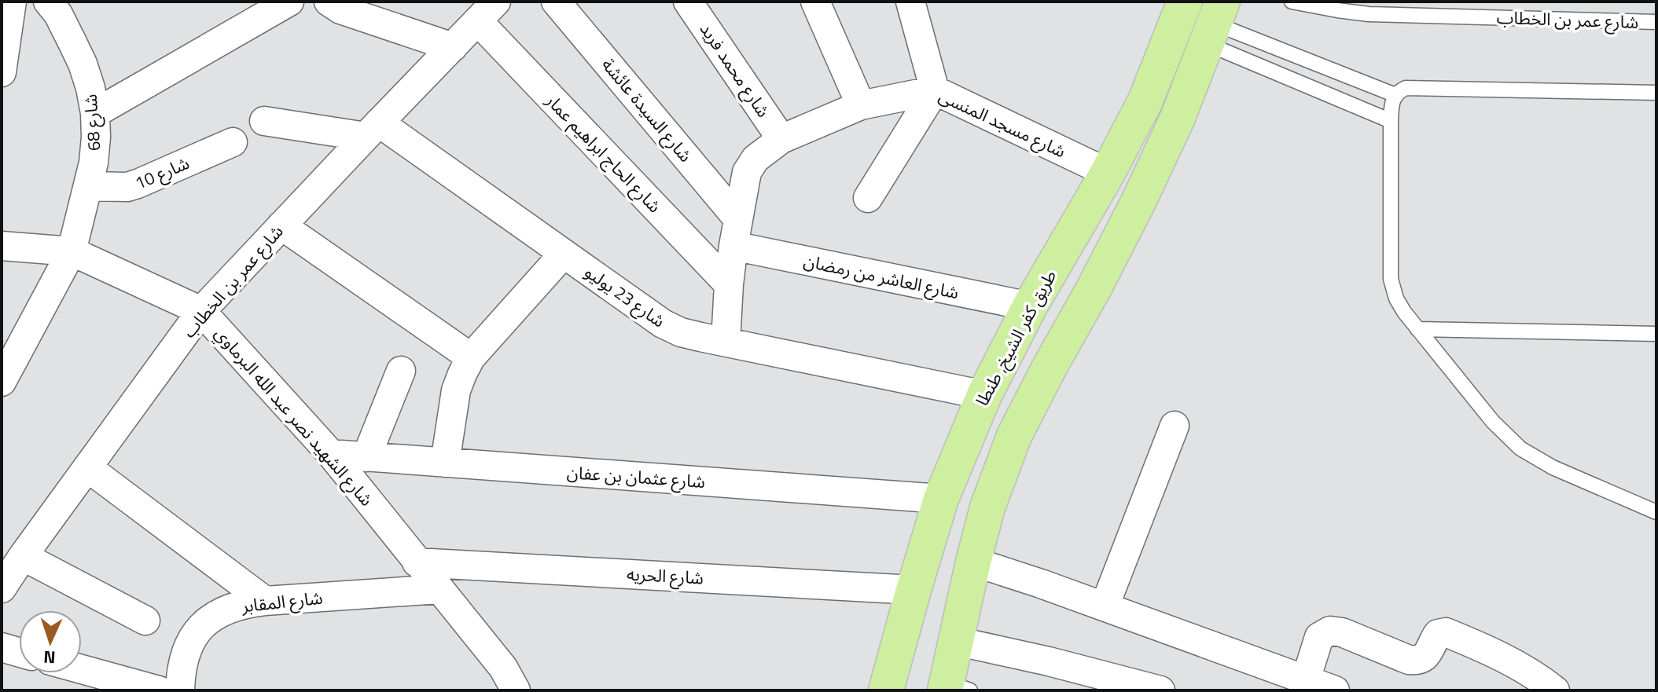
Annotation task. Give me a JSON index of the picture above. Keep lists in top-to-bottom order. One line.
{"streets":{"main road":["طريق كفر الشيخ, طنطا"],"street":["شارع عمر بن الخطاب","شارع محمد فريد","شارع السيدة عائشة","شارع 68","شارع مسجد المنسى","شارع الحاج ابراهيم عمار","شارع 10","شارع العاشر من رمضان","شارع 23 يوليو","شارع الشهيد نصر عبد الله البرماوي","شارع عثمان بن عفان","شارع الحريه","شارع المقابر"]},"crossings":[["شارع عمر بن الخطاب","شارع الحاج ابراهيم عمار"],["شارع عمر بن الخطاب","شارع 23 يوليو"],["شارع عمر بن الخطاب","شارع الشهيد نصر عبد الله البرماوي"],["شارع محمد فريد","شارع مسجد المنسى"],["شارع السيدة عائشة","شارع مسجد المنسى"],["شارع السيدة عائشة","شارع العاشر من رمضان"],["شارع 68","شارع 10"],["شارع 68","شارع الشهيد نصر عبد الله البرماوي"],["شارع مسجد المنسى","شارع الحاج ابراهيم عمار"],["شارع مسجد المنسى","شارع العاشر من رمضان"],["شارع مسجد المنسى","شارع 23 يوليو"],["شارع مسجد المنسى","طريق كفر الشيخ, طنطا"],["شارع العاشر من رمضان","طريق كفر الشيخ, طنطا"],["شارع 23 يوليو","طريق كفر الشيخ, طنطا"],["طريق كفر الشيخ, طنطا","شارع عثمان بن عفان"],["طريق كفر الشيخ, طنطا","شارع الحريه"],["شارع الشهيد نصر عبد الله البرماوي","شارع عثمان بن عفان"],["شارع الشهيد نصر عبد الله البرماوي","شارع الحريه"],["شارع الشهيد نصر عبد الله البرماوي","شارع المقابر"]],"north":"bottom"}
